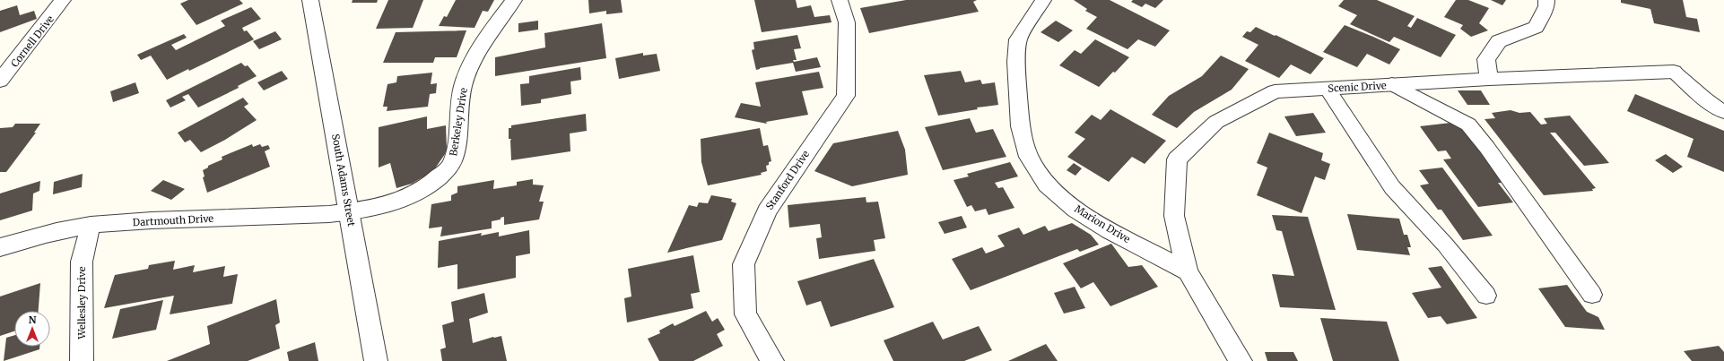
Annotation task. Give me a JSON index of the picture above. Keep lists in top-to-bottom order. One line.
{"streets":{"street":["Cornell Drive","Scenic Drive","Berkeley Drive","South Adams Street","Stanford Drive","Dartmouth Drive","Marion Drive","Wellesley Drive"]},"crossings":[["Scenic Drive","Marion Drive"],["Berkeley Drive","South Adams Street"],["Berkeley Drive","Dartmouth Drive"],["South Adams Street","Dartmouth Drive"],["Dartmouth Drive","Wellesley Drive"]],"north":"top"}
